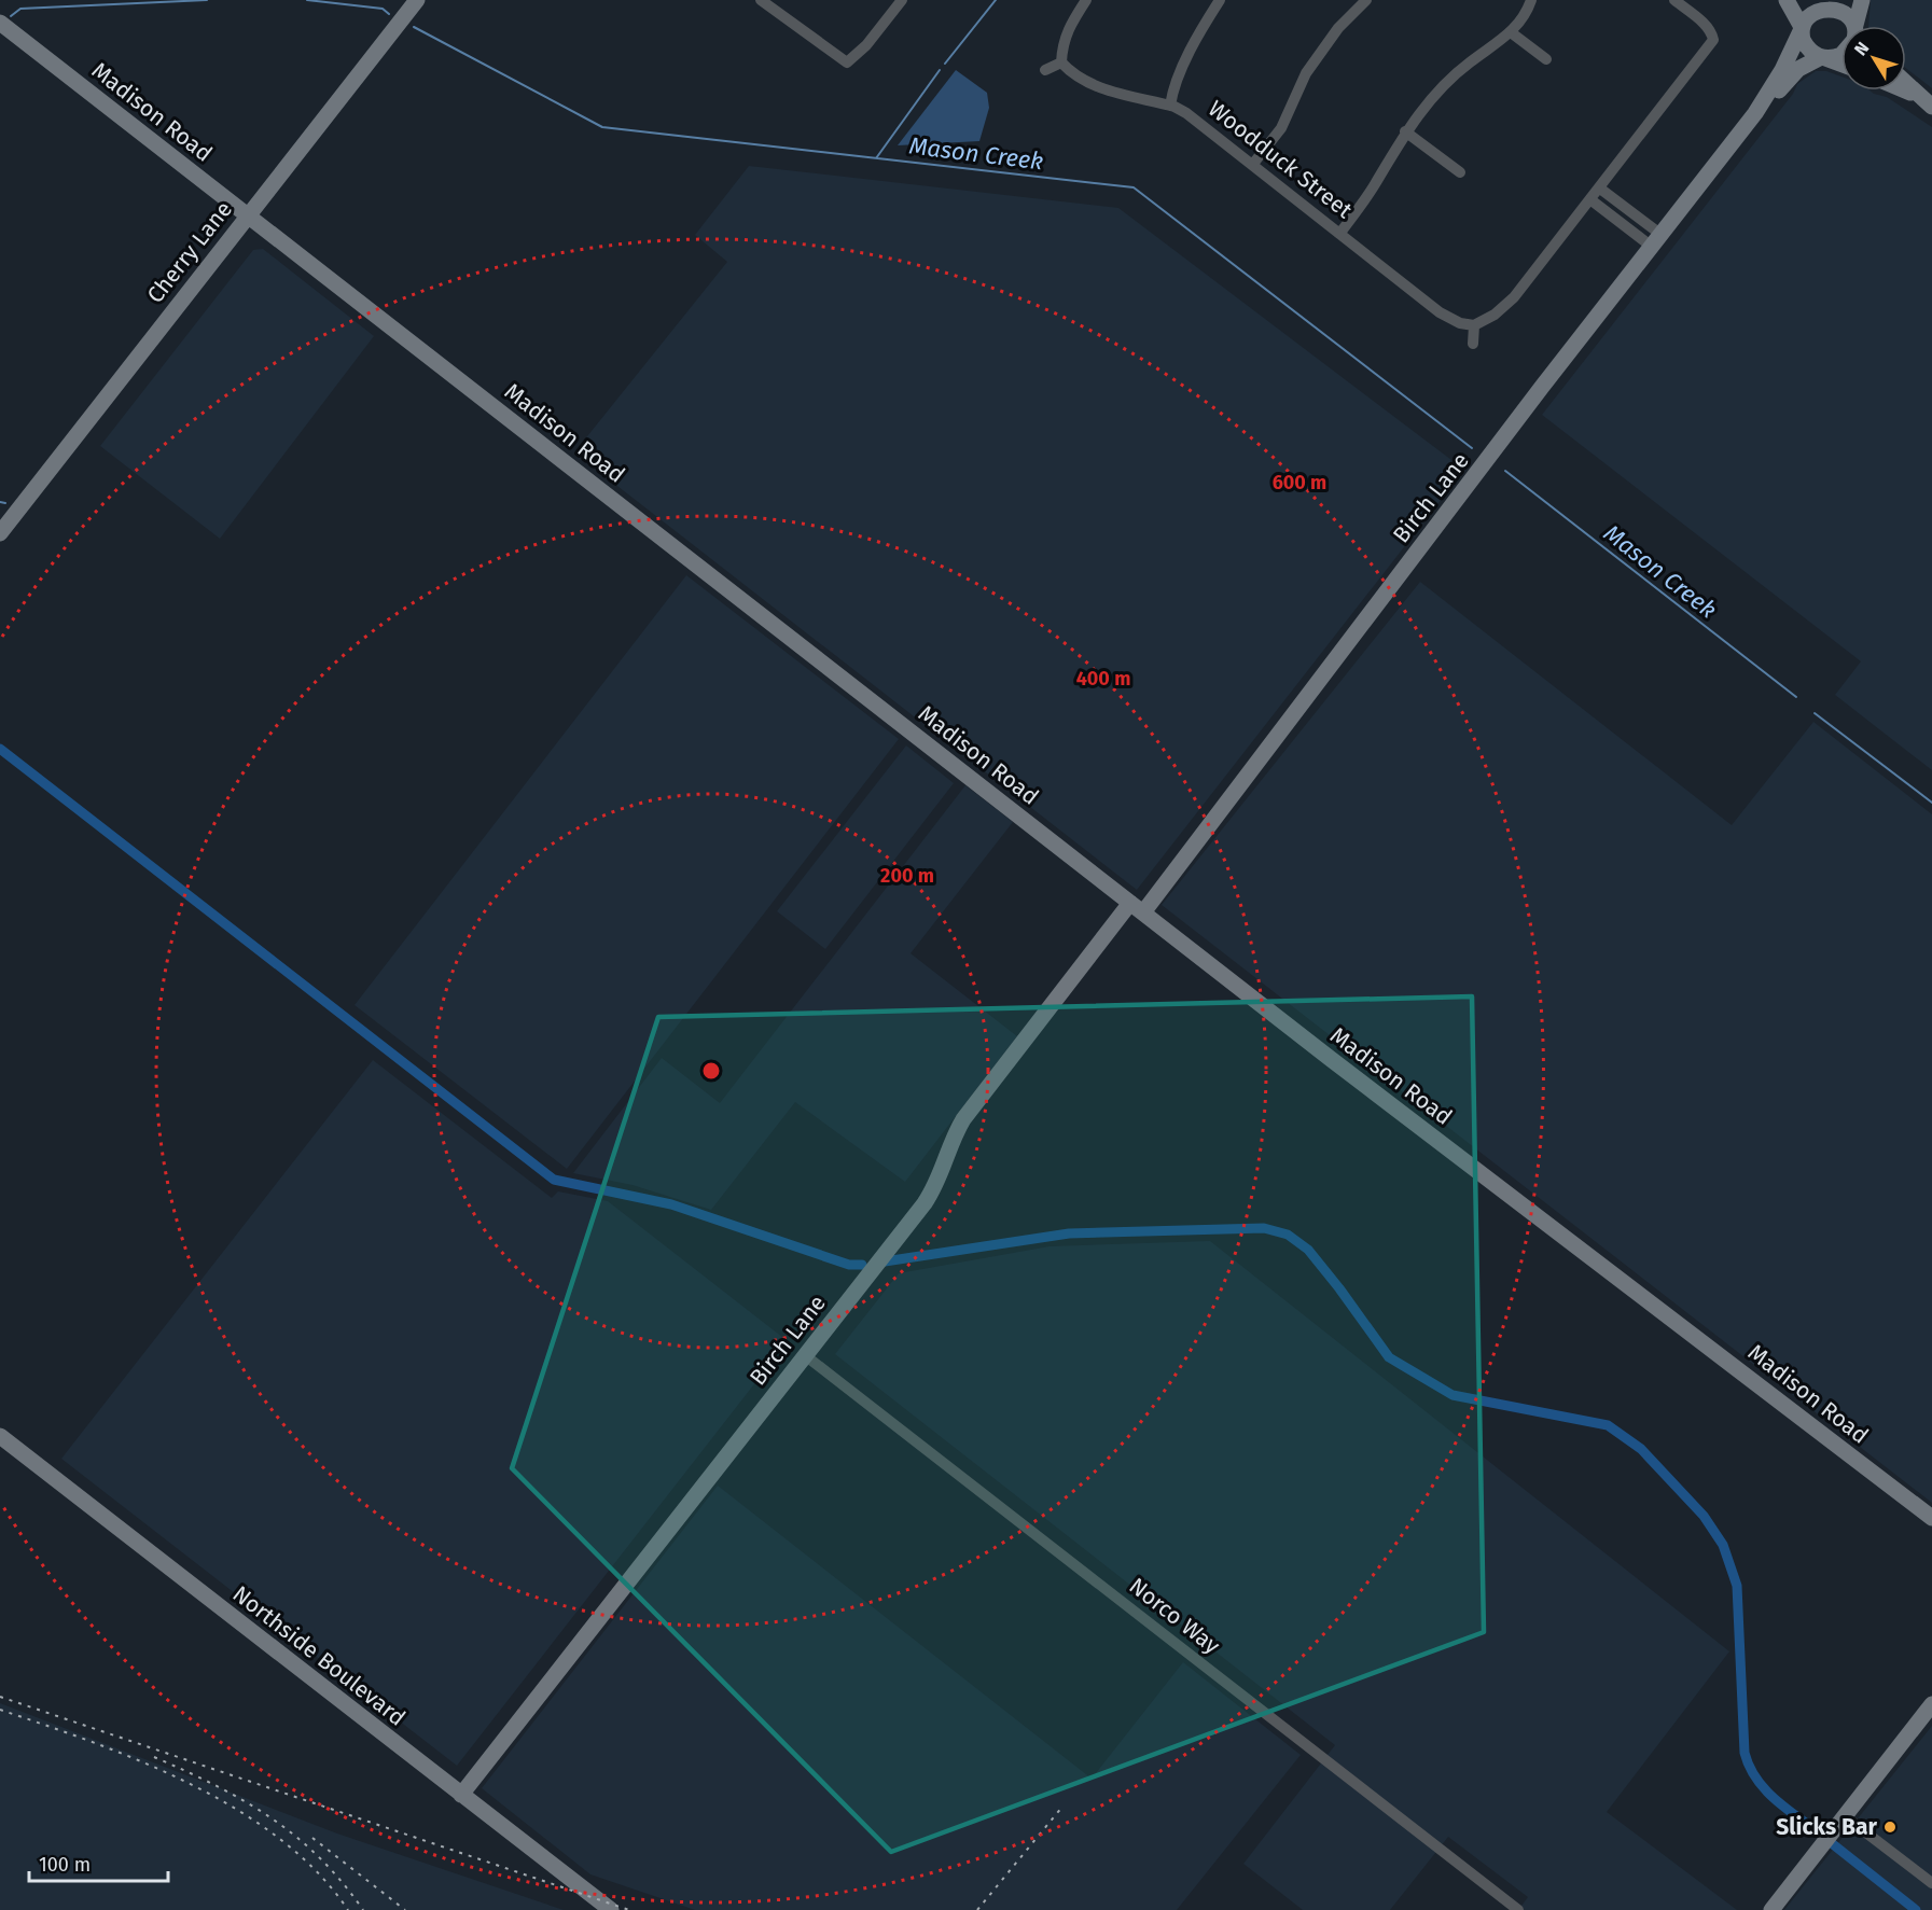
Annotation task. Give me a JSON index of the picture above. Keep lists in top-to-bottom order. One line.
{"streets":{"street":["Madison Road","Woodduck Street","Cherry Lane","Birch Lane","Norco Way","Northside Boulevard"]},"crossings":[["Madison Road","Cherry Lane"],["Madison Road","Birch Lane"],["Birch Lane","Norco Way"],["Birch Lane","Northside Boulevard"]],"water":["Mason Creek"],"places":["Slicks Bar"],"scale_bar":"100 m","north":"top left","rings":["600 m","400 m","200 m"]}
